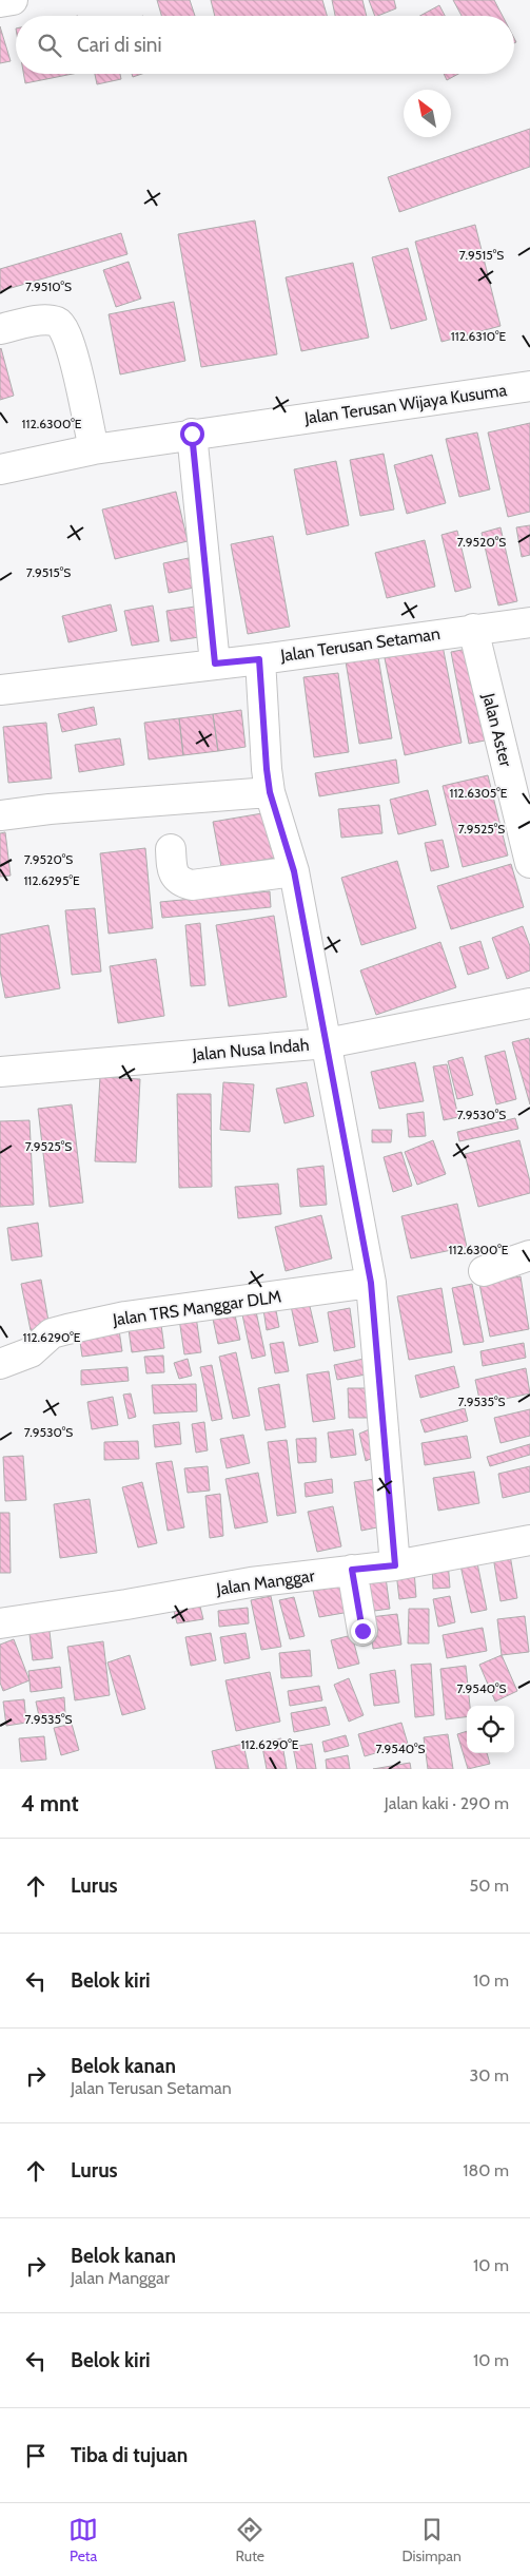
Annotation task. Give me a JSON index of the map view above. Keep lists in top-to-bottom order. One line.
{"streets":{"street":["Jalan Terusan Wijaya Kusuma","Jalan Terusan Setaman","Jalan Aster","Jalan Nusa Indah","Jalan TRS Manggar DLM","Jalan Manggar"]},"crossings":[["Jalan Terusan Setaman","Jalan Aster"],["Jalan Terusan Setaman","Jalan Nusa Indah"],["Jalan Terusan Setaman","Jalan TRS Manggar DLM"],["Jalan Terusan Setaman","Jalan Manggar"]],"north":"top left","page":{"search":"Cari di sini","heading":["4 mnt","Jalan kaki · 290 m"],"list":[["Lurus","50 m"],["Belok kiri","10 m"],["Belok kanan","Jalan Terusan Setaman","30 m"],["Lurus","180 m"],["Belok kanan","Jalan Manggar","10 m"],["Belok kiri","10 m"],"Tiba di tujuan"],"nav":["Peta","Rute","Disimpan"]},"coordinates":["7.9515°S","7.9510°S","112.6310°E","112.6300°E","7.9520°S","112.6305°E","7.9525°S","112.6295°E","7.9530°S","112.6290°E","7.9535°S","7.9540°S"]}
